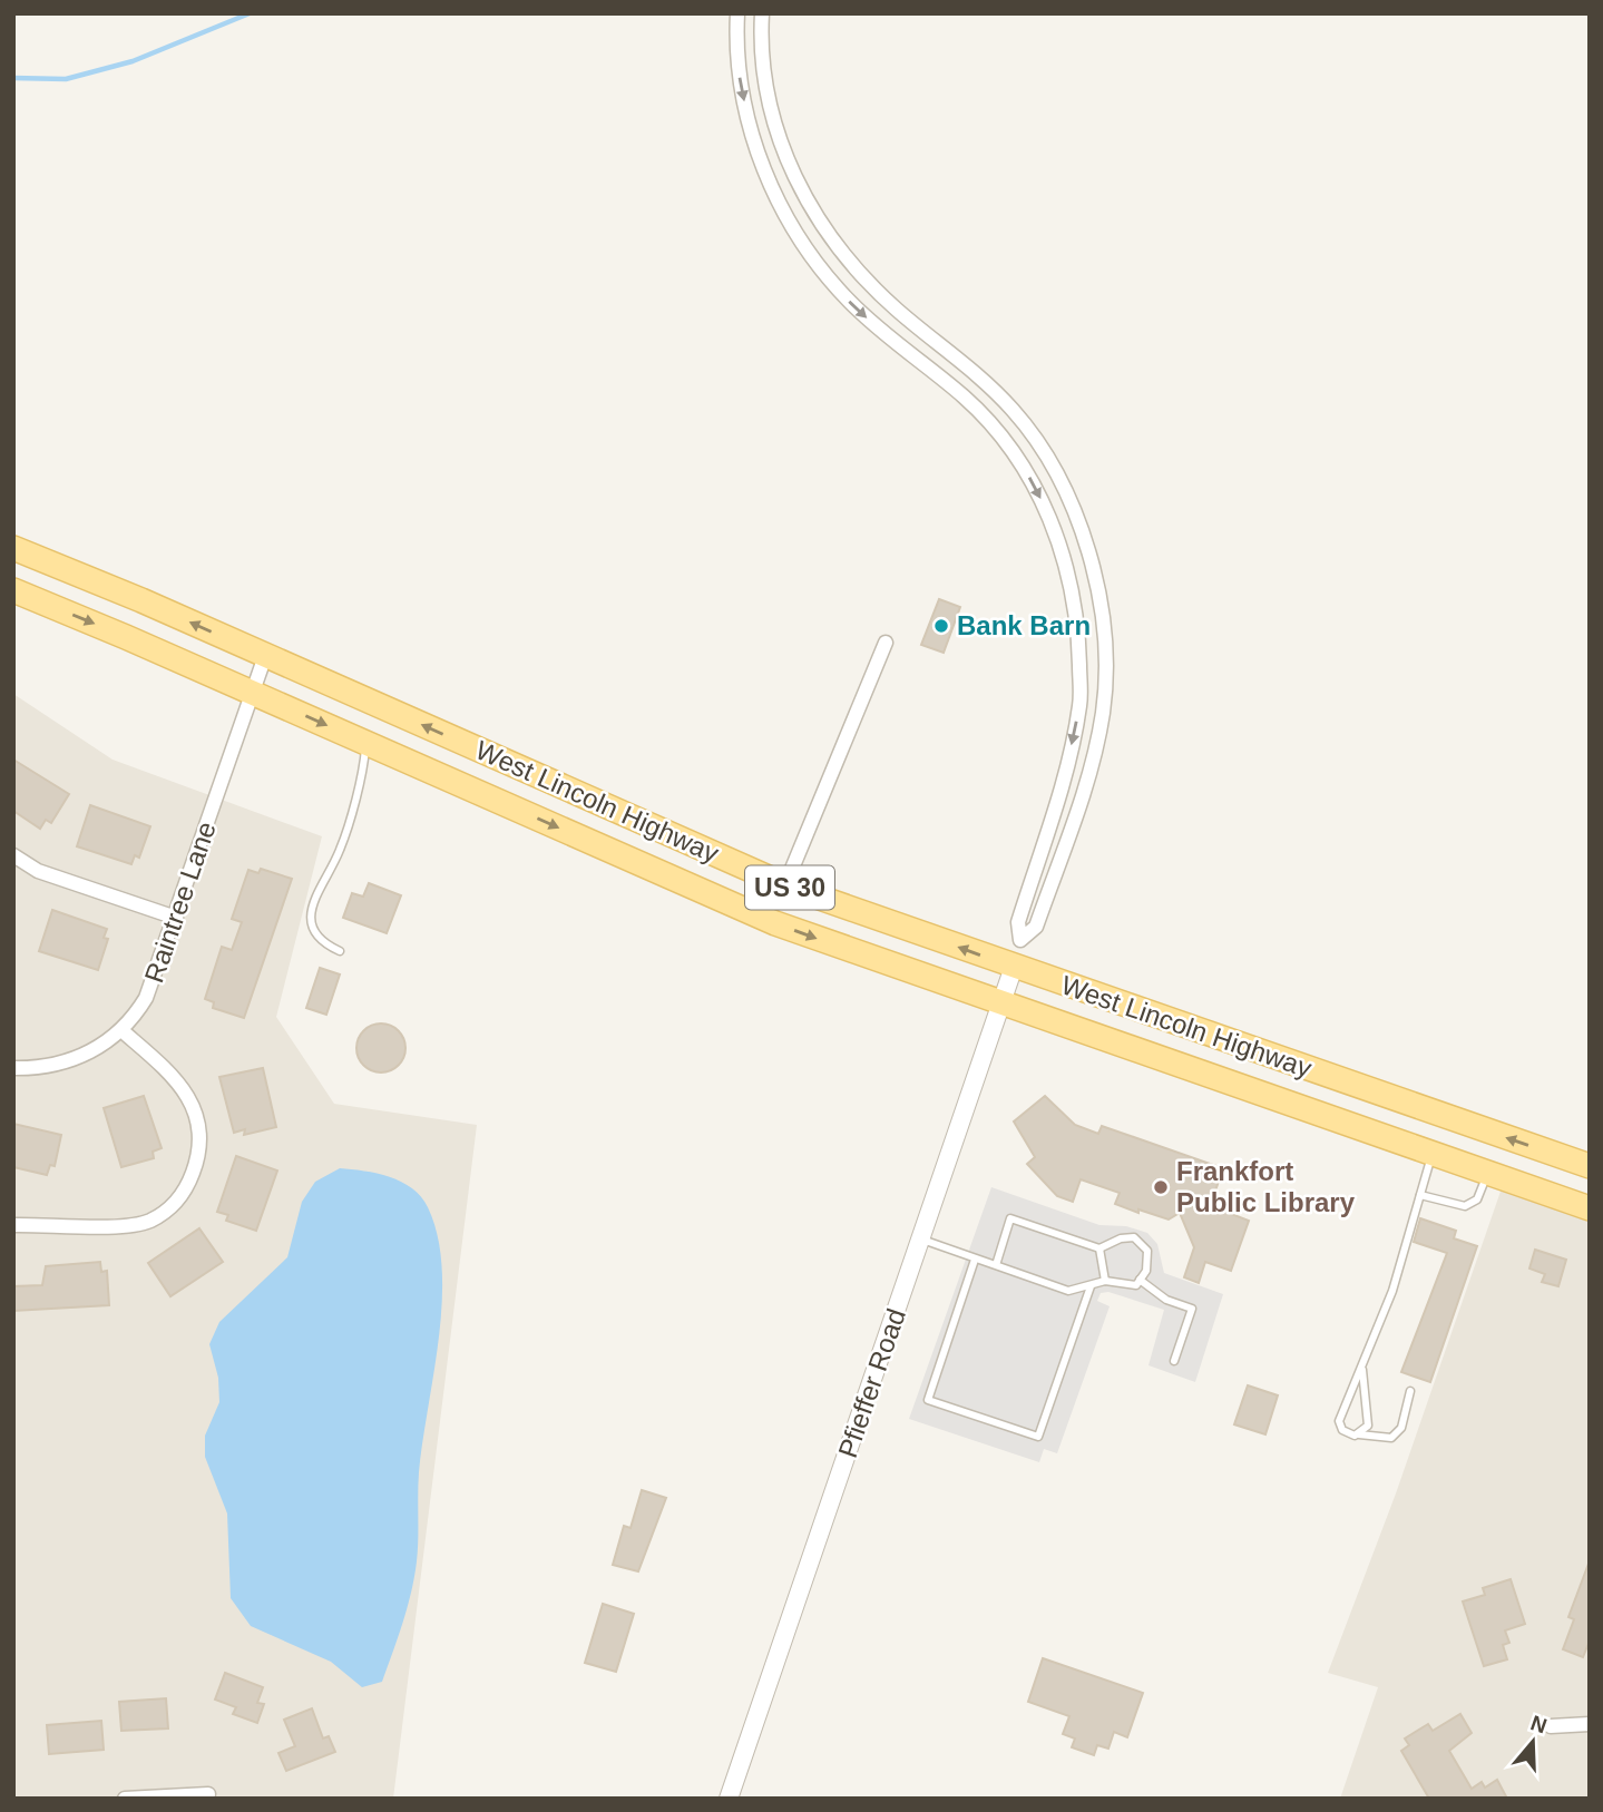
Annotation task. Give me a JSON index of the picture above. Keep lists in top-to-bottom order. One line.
{"streets":{"main road":["West Lincoln Highway","US 30"],"street":["Raintree Lane","Pfieffer Road"]},"crossings":[["West Lincoln Highway","Raintree Lane"],["West Lincoln Highway","Pfieffer Road"]],"places":["Bank Barn","Frankfort Public Library"],"north":"top"}
